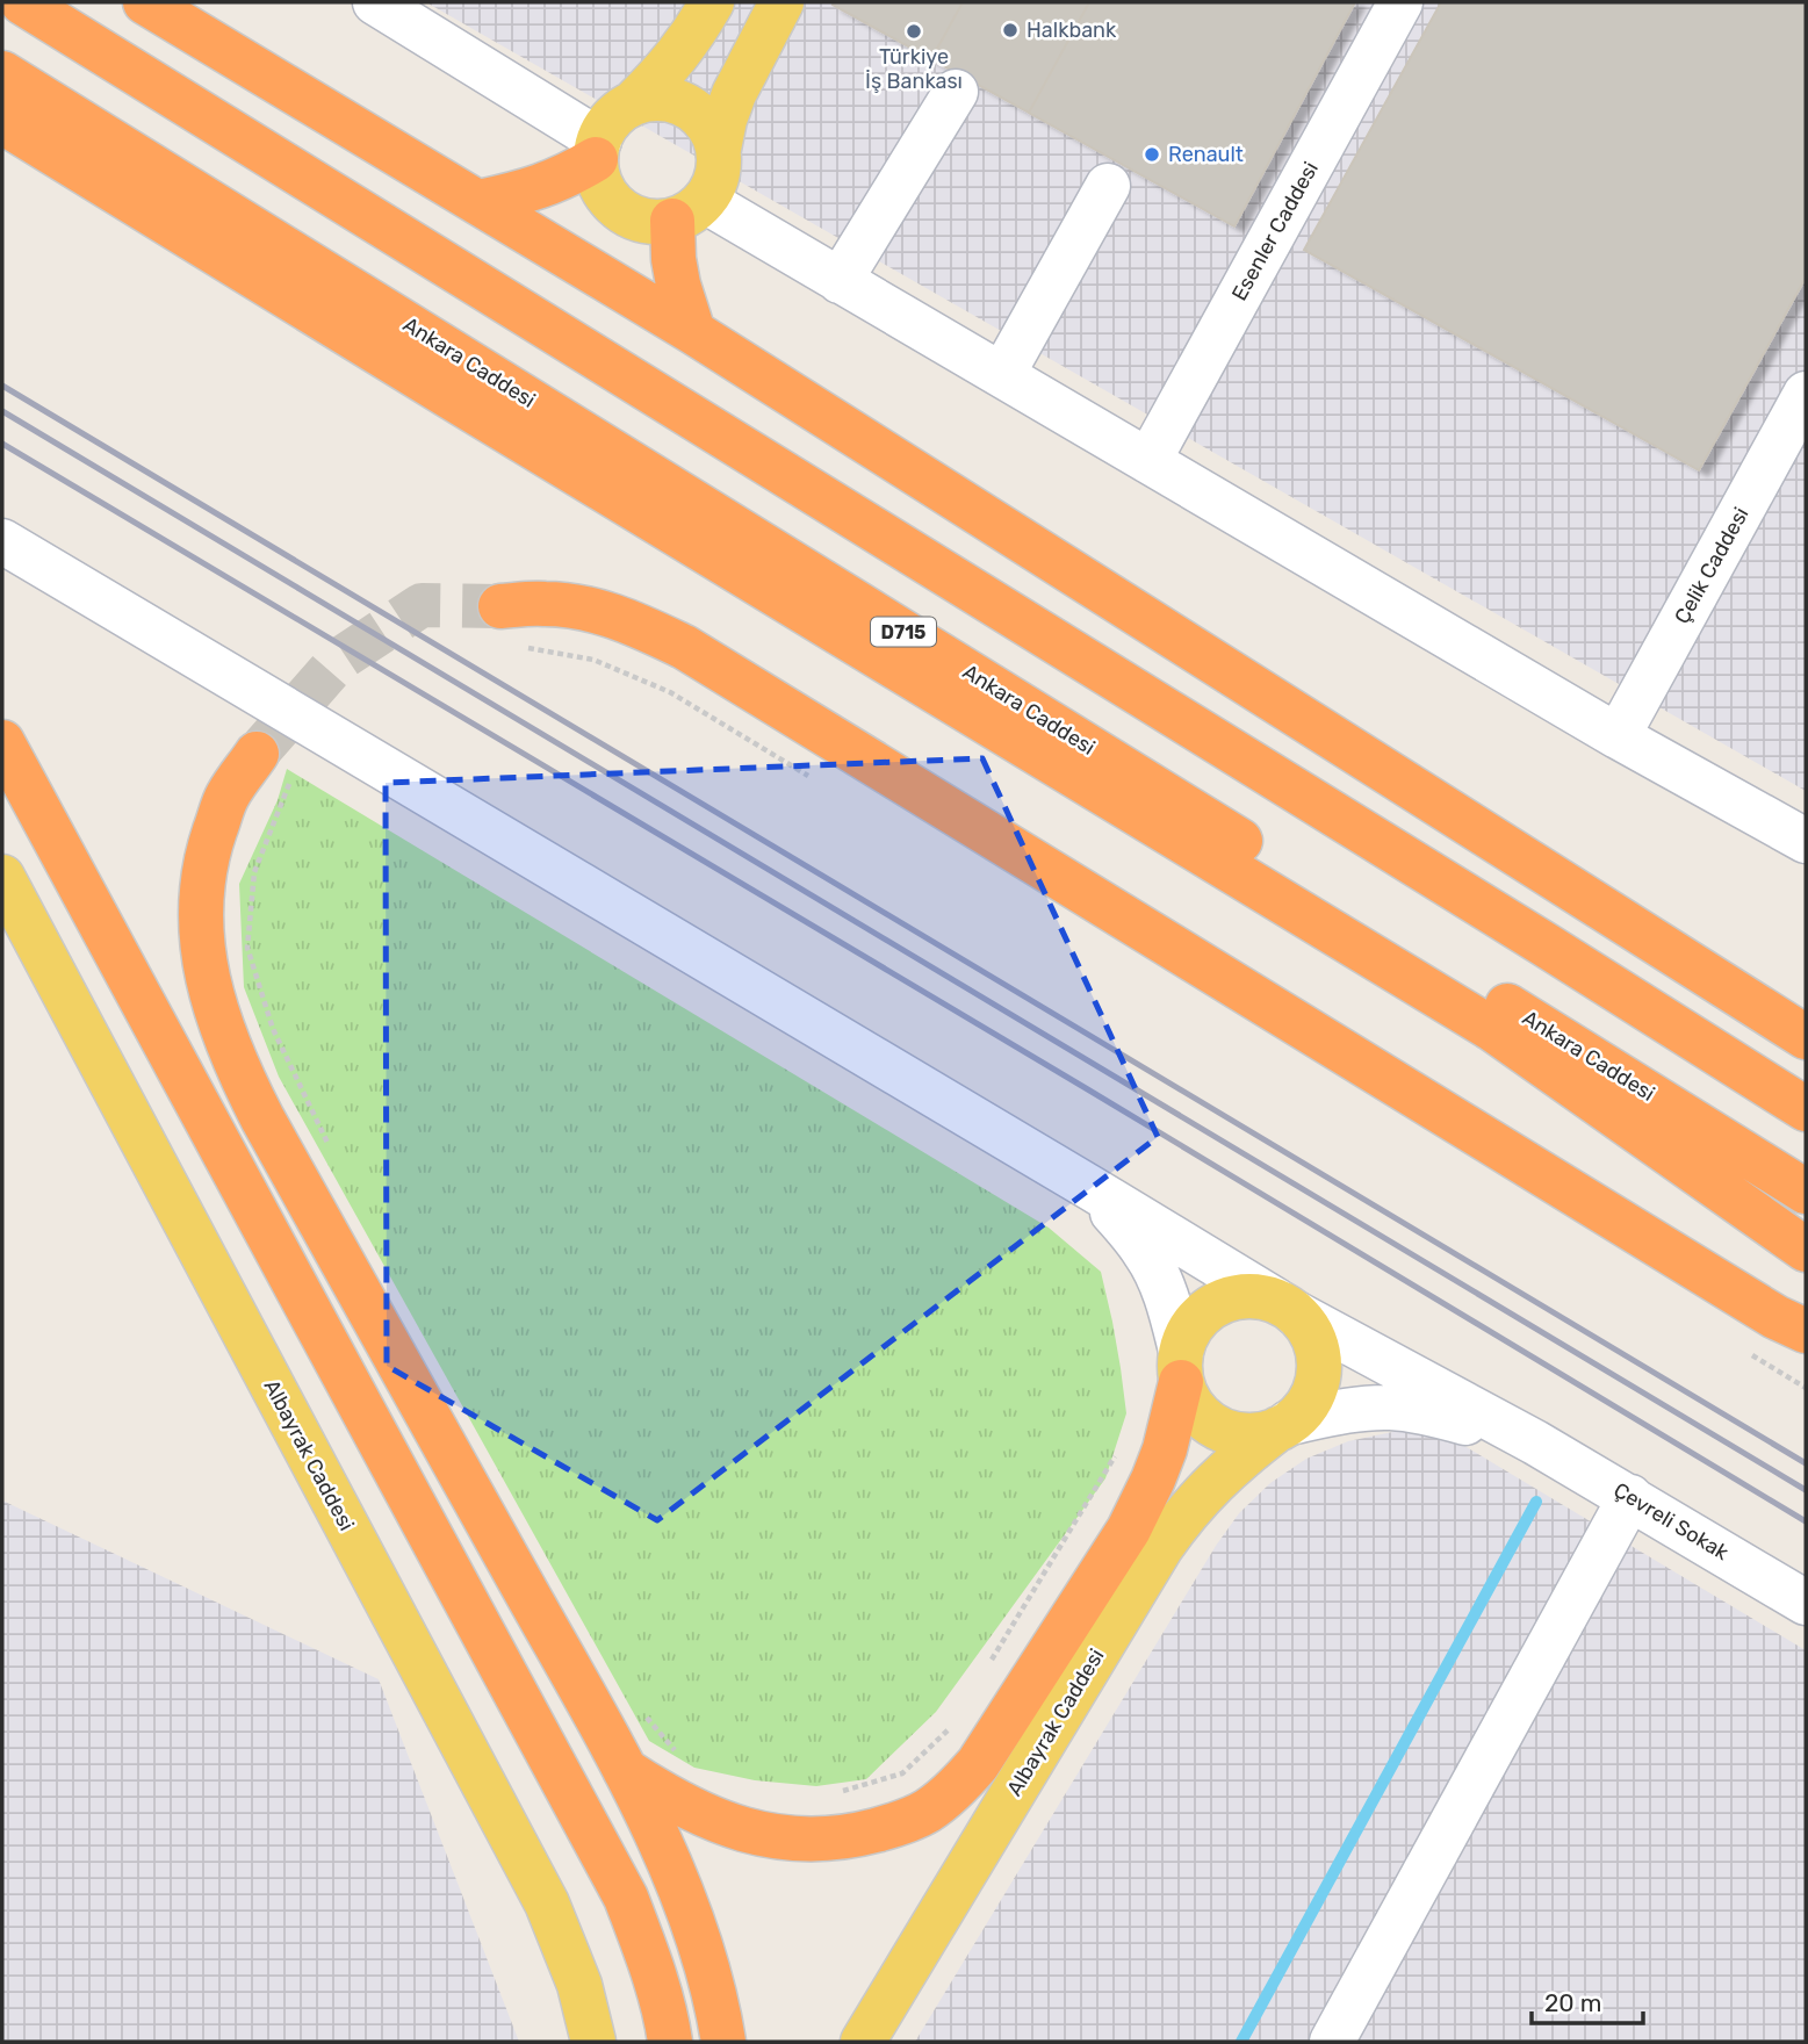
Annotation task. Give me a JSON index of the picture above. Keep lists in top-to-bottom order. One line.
{"streets":{"highway":["Ankara Caddesi","D715"],"main road":["Albayrak Caddesi"],"street":["Esenler Caddesi","Çelik Caddesi","Çevreli Sokak"]},"places":["Halkbank","Türkiye İş Bankası","Renault"],"scale_bar":"20 m"}
